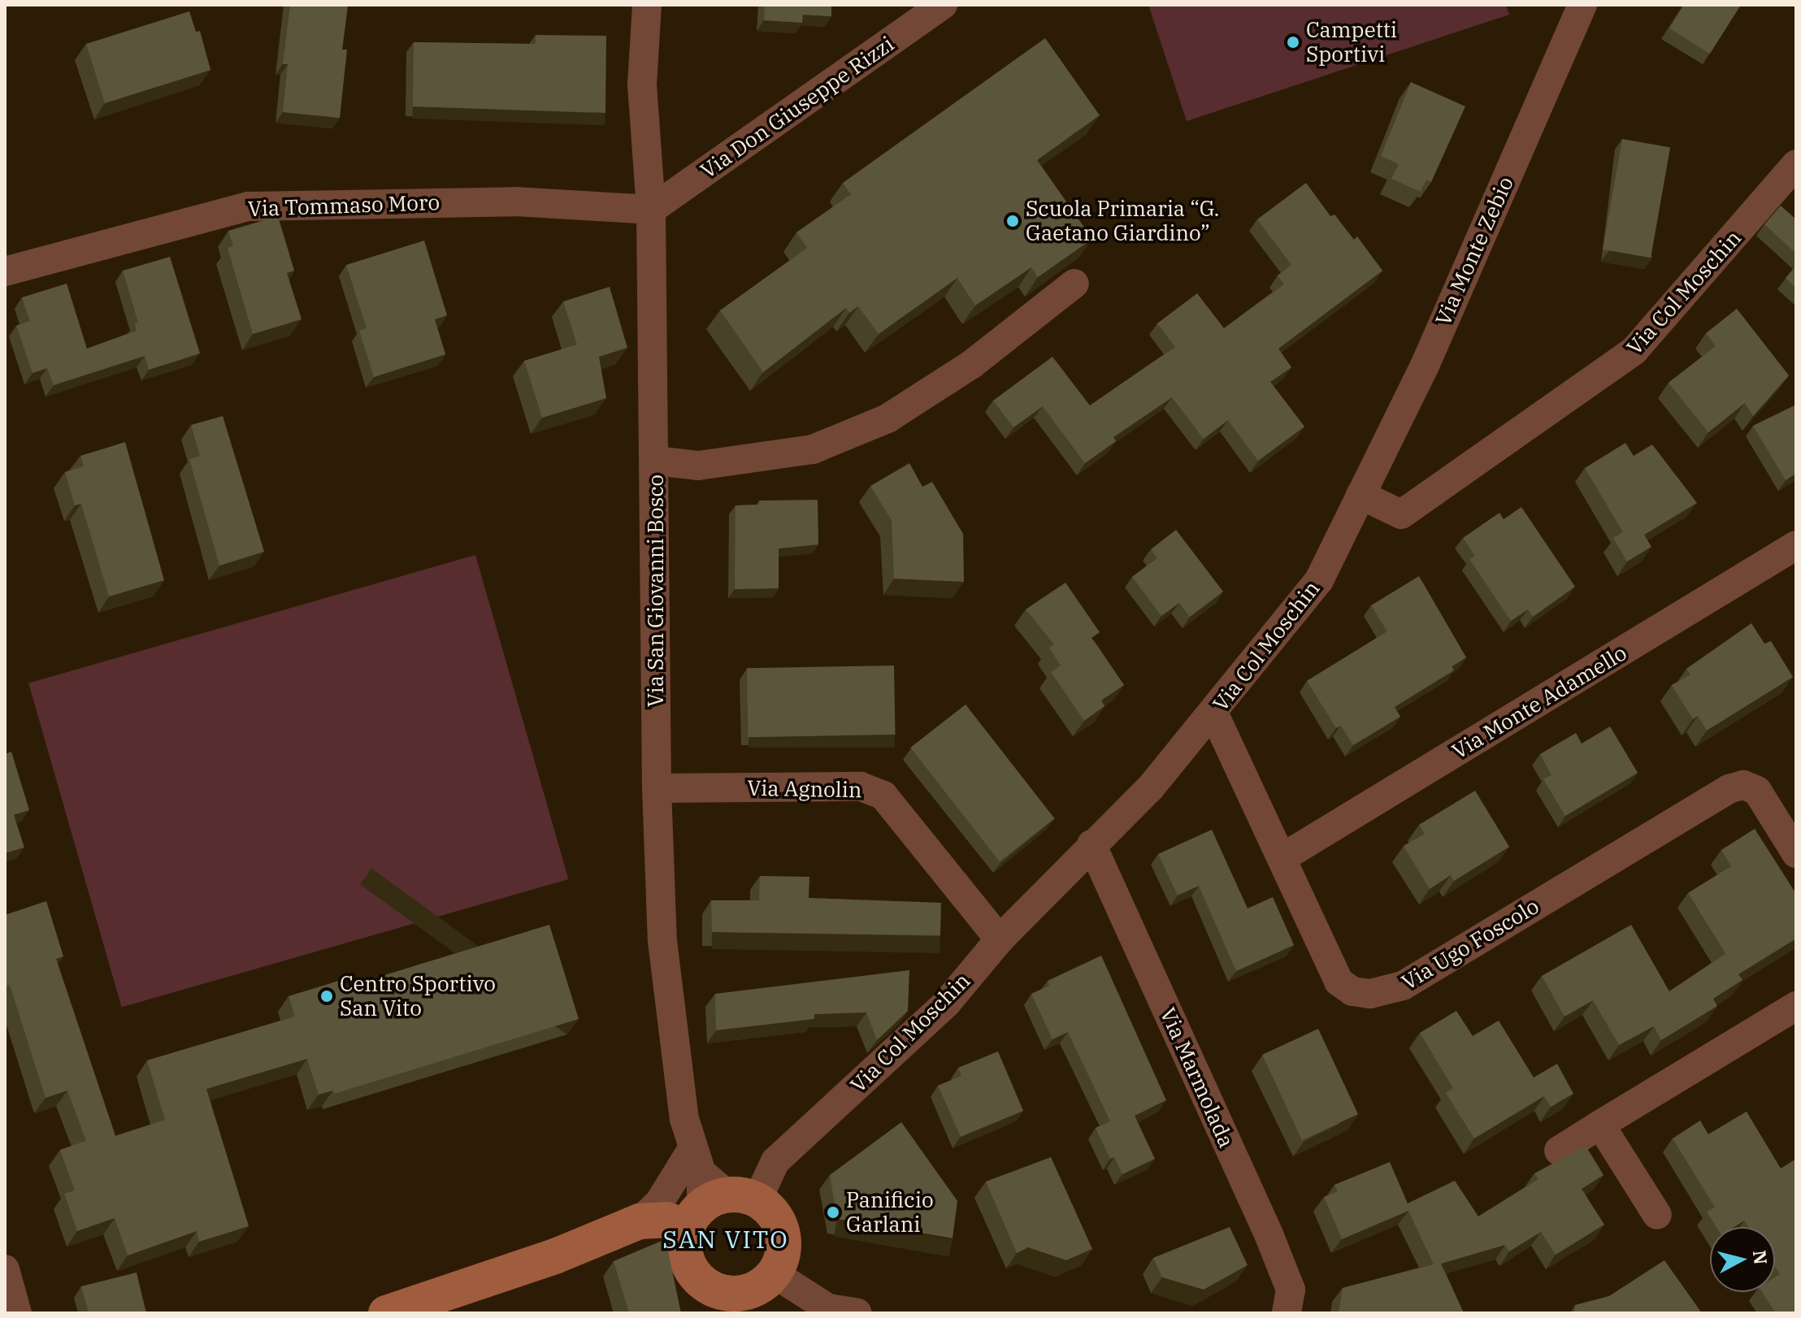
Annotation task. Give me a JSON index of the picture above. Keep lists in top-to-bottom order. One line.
{"streets":{"street":["Via Don Giuseppe Rizzi","Via Tommaso Moro","Via Monte Zebio","Via Col Moschin","Via San Giovanni Bosco","Via Monte Adamello","Via Agnolin","Via Ugo Foscolo","Via Marmolada"]},"crossings":[["Via Don Giuseppe Rizzi","Via Tommaso Moro"],["Via Don Giuseppe Rizzi","Via San Giovanni Bosco"],["Via Tommaso Moro","Via San Giovanni Bosco"],["Via Monte Zebio","Via Col Moschin"],["Via Col Moschin","Via San Giovanni Bosco"],["Via Col Moschin","Via Agnolin"],["Via Col Moschin","Via Ugo Foscolo"],["Via Col Moschin","Via Marmolada"],["Via San Giovanni Bosco","Via Agnolin"],["Via Monte Adamello","Via Ugo Foscolo"]],"districts":["SAN VITO"],"places":["Campetti Sportivi","Scuola Primaria “G. Gaetano Giardino”","Centro Sportivo San Vito","Panificio Garlani"],"north":"right"}
